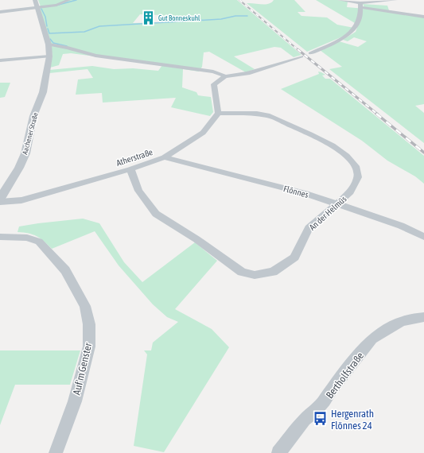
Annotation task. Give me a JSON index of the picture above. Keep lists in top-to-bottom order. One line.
{"streets":{"street":["Aachener Straße","Atherstraße","Flönnes","An der Helmüs","Auf'm Genster","Bertholfstraße"]},"crossings":[["Atherstraße","Flönnes"],["Atherstraße","An der Helmüs"],["Flönnes","An der Helmüs"]],"places":{"building":["Gut Bonneskuhl"],"bus stop":["Hergenrath Flönnes 24"]}}
